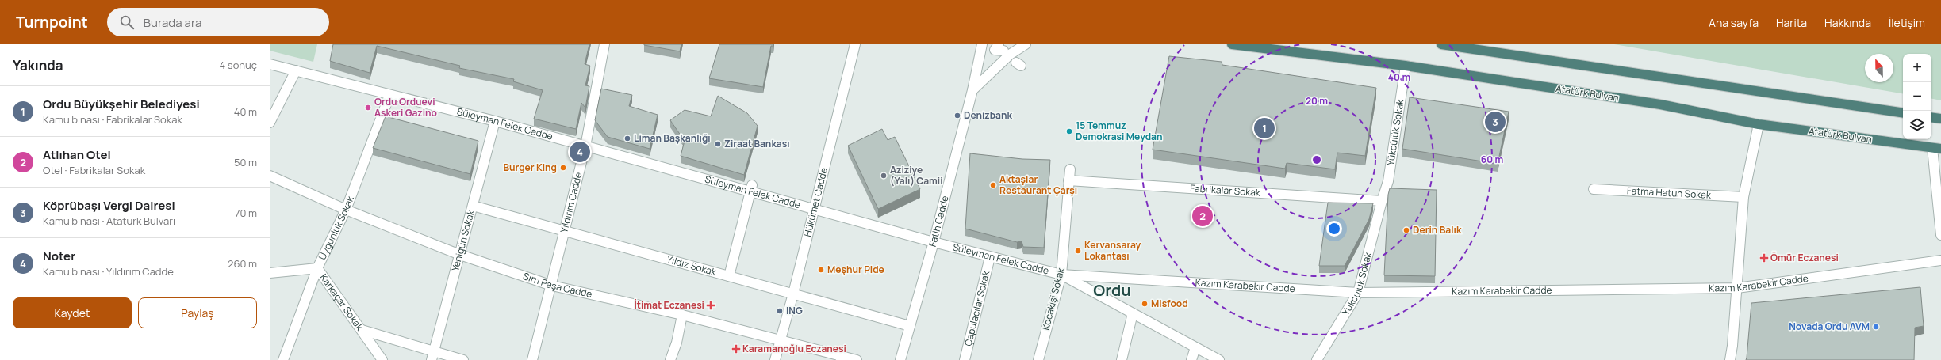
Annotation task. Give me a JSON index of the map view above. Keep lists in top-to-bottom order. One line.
{"streets":{"highway":["Atatürk Bulvarı"],"street":["Süleyman Felek Cadde","Yükcülük Sokak","Fabrikalar Sokak","Fatma Hatun Sokak","Yıldırım Cadde","Hükümet Cadde","Fatih Cadde","Uygunluk Sokak","Yenigün Sokak","Yıldız Sokak","Yukculuk Sokak","Kazım Karabekir Cadde","Sırrı Paşa Cadde","Kocakişi Sokak","Karkaçar Sokak","Çapulacılar Sokak"]},"crossings":[["Atatürk Bulvarı","Yükcülük Sokak"],["Süleyman Felek Cadde","Yıldırım Cadde"],["Süleyman Felek Cadde","Hükümet Cadde"],["Süleyman Felek Cadde","Fatih Cadde"],["Süleyman Felek Cadde","Uygunluk Sokak"],["Süleyman Felek Cadde","Yenigün Sokak"],["Süleyman Felek Cadde","Kazım Karabekir Cadde"],["Süleyman Felek Cadde","Kocakişi Sokak"],["Süleyman Felek Cadde","Çapulacılar Sokak"],["Yükcülük Sokak","Fabrikalar Sokak"],["Yükcülük Sokak","Yukculuk Sokak"],["Fabrikalar Sokak","Yukculuk Sokak"],["Fabrikalar Sokak","Kocakişi Sokak"],["Yıldırım Cadde","Yıldız Sokak"],["Yıldırım Cadde","Sırrı Paşa Cadde"],["Hükümet Cadde","Yıldız Sokak"],["Hükümet Cadde","Sırrı Paşa Cadde"],["Fatih Cadde","Yıldız Sokak"],["Uygunluk Sokak","Sırrı Paşa Cadde"],["Uygunluk Sokak","Karkaçar Sokak"],["Yenigün Sokak","Yıldız Sokak"],["Yenigün Sokak","Sırrı Paşa Cadde"],["Yukculuk Sokak","Kazım Karabekir Cadde"],["Kazım Karabekir Cadde","Kocakişi Sokak"]],"districts":["Ordu"],"places":{"other":["Ordu Orduevi Askeri Gazino","Denizbank","15 Temmuz Demokrasi Meydan","Liman Başkanlığı","Ziraat Bankası","Burger King","Aziziye (Yalı) Camii","Aktaşlar Restaurant Çarşı","Derin Balık","Kervansaray Lokantası","Meşhur Pide","Misfood","ING","Novada Ordu AVM"],"health":["Ömür Eczanesi","İtimat Eczanesi","Karamanoğlu Eczanesi"]},"north":"top","page":{"header":"Turnpoint","search":"Burada ara","nav":["Ana sayfa","Harita","Hakkında","İletişim"],"heading":["Yakında","4 sonuç"],"map_buttons":["+","−"],"list":[{"mark":"1","name":"Ordu Büyükşehir Belediyesi","note":"Kamu binası · Fabrikalar Sokak","value":"40 m"},{"mark":"2","name":"Atlıhan Otel","note":"Otel · Fabrikalar Sokak","value":"50 m"},{"mark":"3","name":"Köprübaşı Vergi Dairesi","note":"Kamu binası · Atatürk Bulvarı","value":"70 m"},{"mark":"4","name":"Noter","note":"Kamu binası · Yıldırım Cadde","value":"260 m"}],"pins":["3","1","4","2"],"buttons":["Kaydet","Paylaş"]},"rings":["40 m","20 m","60 m"]}
